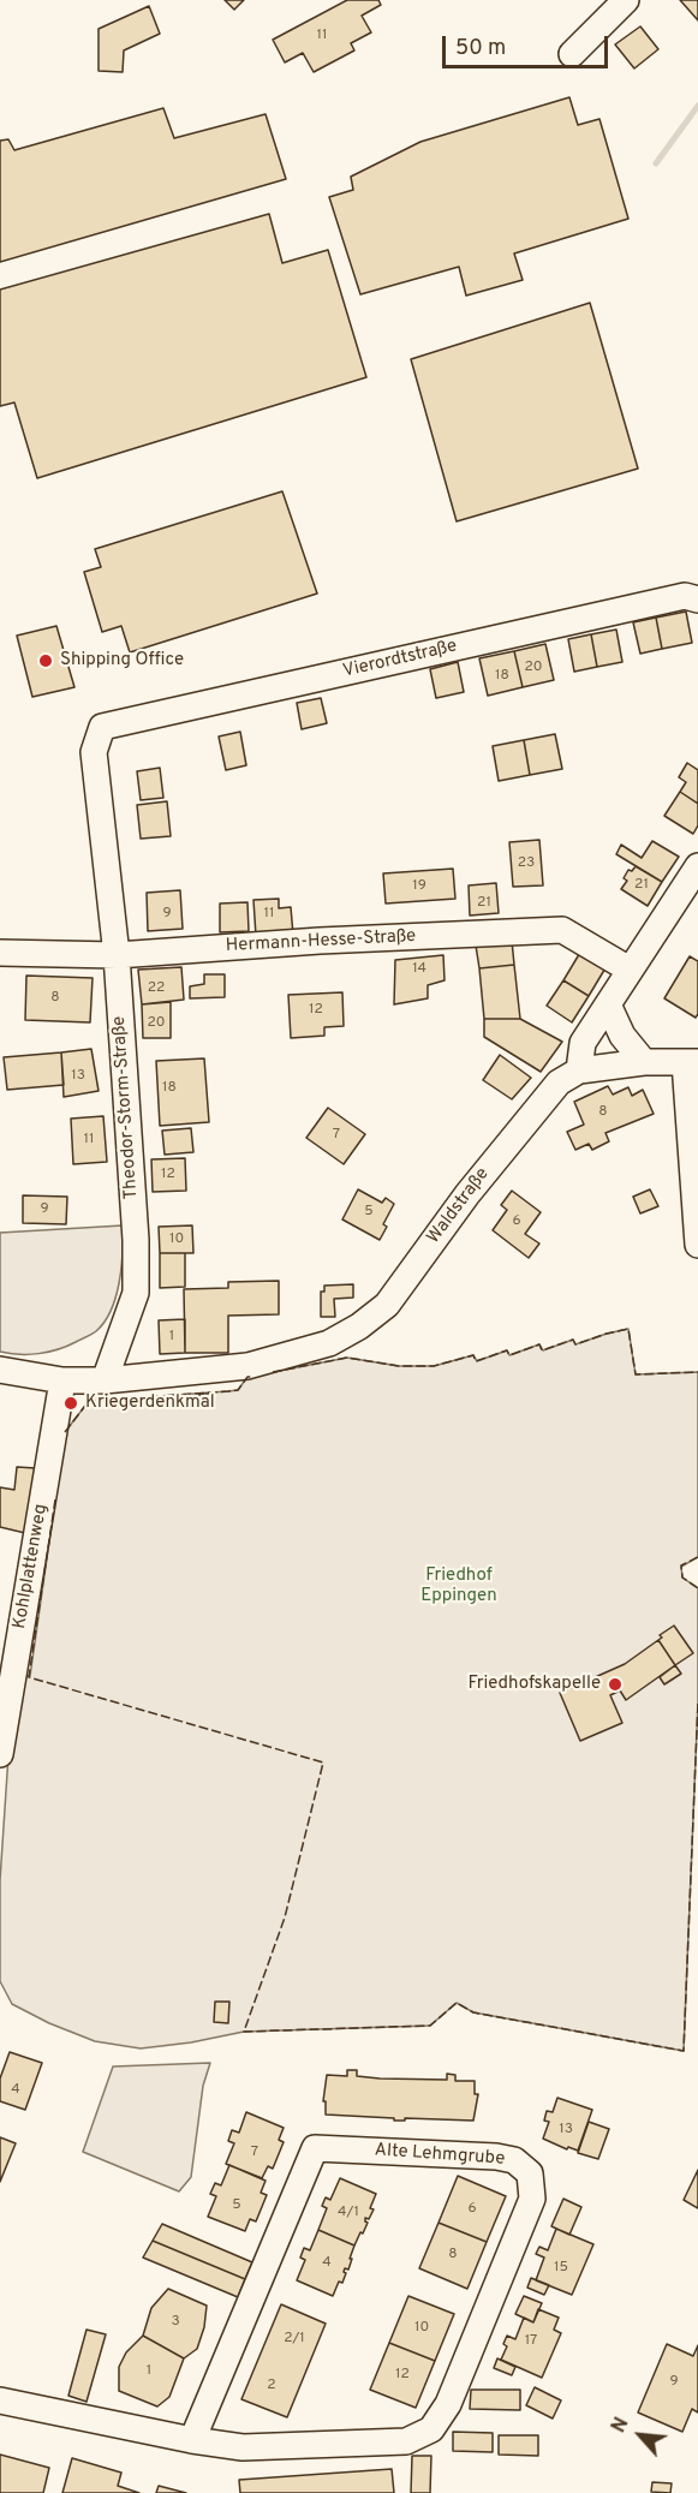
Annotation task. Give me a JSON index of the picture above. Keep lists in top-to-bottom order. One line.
{"streets":{"street":["Vierordtstraße","Hermann-Hesse-Straße","Theodor-Storm-Straße","Waldstraße","Kohlplattenweg","Alte Lehmgrube"]},"crossings":[["Vierordtstraße","Theodor-Storm-Straße"],["Hermann-Hesse-Straße","Theodor-Storm-Straße"],["Theodor-Storm-Straße","Waldstraße"]],"parks":["Friedhof Eppingen"],"places":["Shipping Office","Kriegerdenkmal","Friedhofskapelle"],"house_numbers":["11","20","18","23","21","19","21","9","11","14","22","8","12","20","13","18","8","7","11","12","9","5","6","10","1","4","13","7","5","6","4/1","8","4","15","3","10","2/1","17","1","12","9","2"],"scale_bar":"50 m","north":"top left"}
